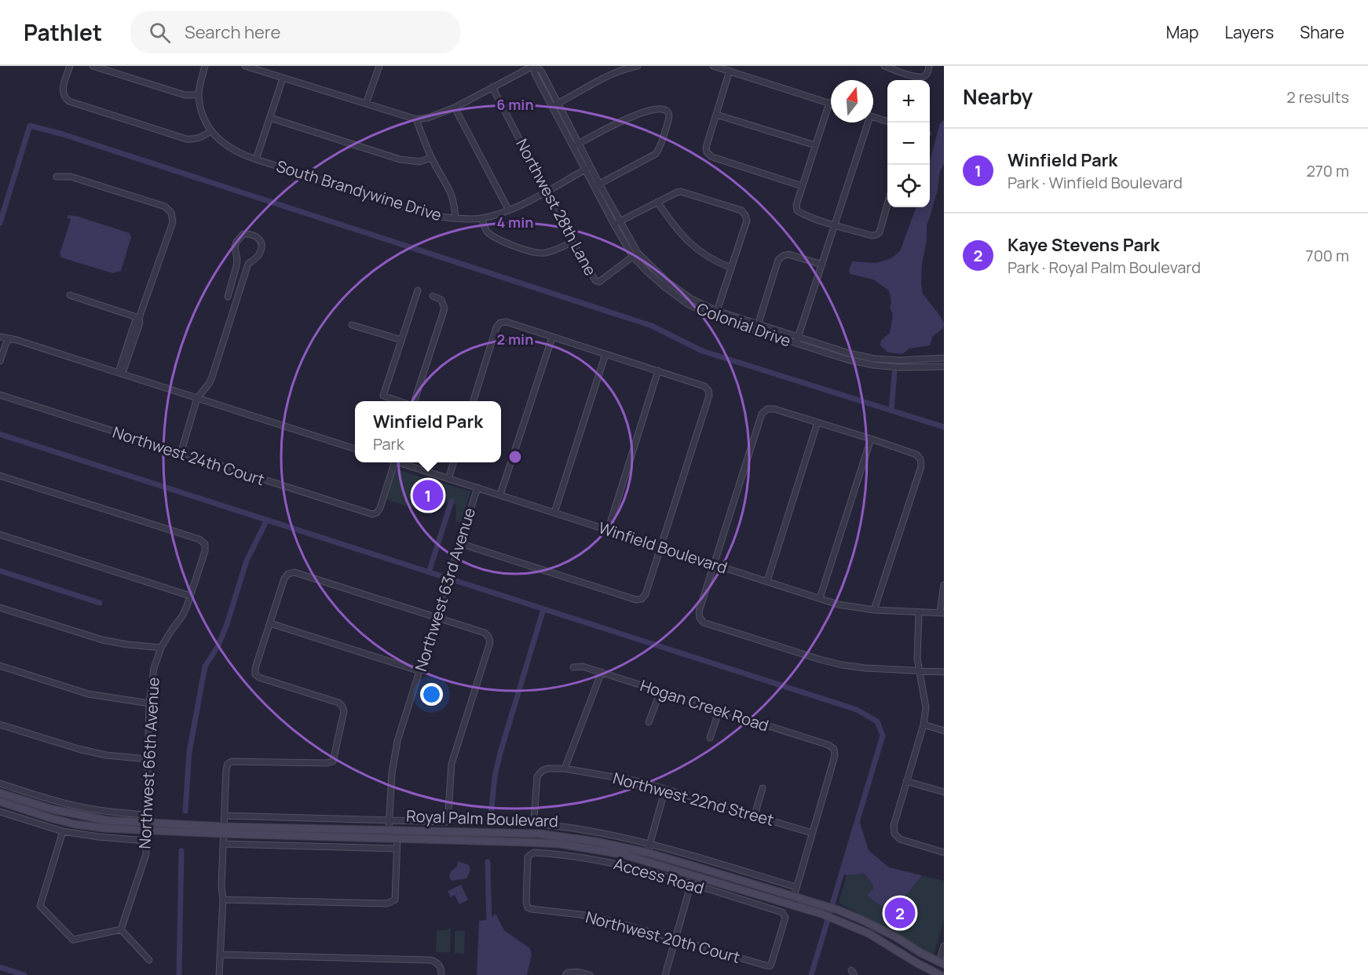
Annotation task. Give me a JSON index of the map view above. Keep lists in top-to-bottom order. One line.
{"streets":{"main road":["Royal Palm Boulevard"],"street":["South Brandywine Drive","Northwest 28th Lane","Colonial Drive","Northwest 24th Court","Winfield Boulevard","Northwest 63rd Avenue","Hogan Creek Road","Northwest 66th Avenue","Northwest 22nd Street","Access Road","Northwest 20th Court"]},"crossings":[["South Brandywine Drive","Northwest 28th Lane"],["South Brandywine Drive","Colonial Drive"],["Northwest 28th Lane","Colonial Drive"],["Winfield Boulevard","Northwest 63rd Avenue"],["Northwest 63rd Avenue","Royal Palm Boulevard"],["Hogan Creek Road","Northwest 22nd Street"],["Northwest 66th Avenue","Royal Palm Boulevard"],["Northwest 22nd Street","Access Road"],["Access Road","Northwest 20th Court"]],"north":"top","page":{"header":"Pathlet","search":"Search here","nav":["Map","Layers","Share"],"heading":["Nearby","2 results"],"map_buttons":["+","−"],"list":[{"mark":"1","name":"Winfield Park","note":"Park · Winfield Boulevard","value":"270 m"},{"mark":"2","name":"Kaye Stevens Park","note":"Park · Royal Palm Boulevard","value":"700 m"}],"popup":["Winfield Park","Park"],"pins":["1","2"]},"rings":["6 min","4 min","2 min"]}
